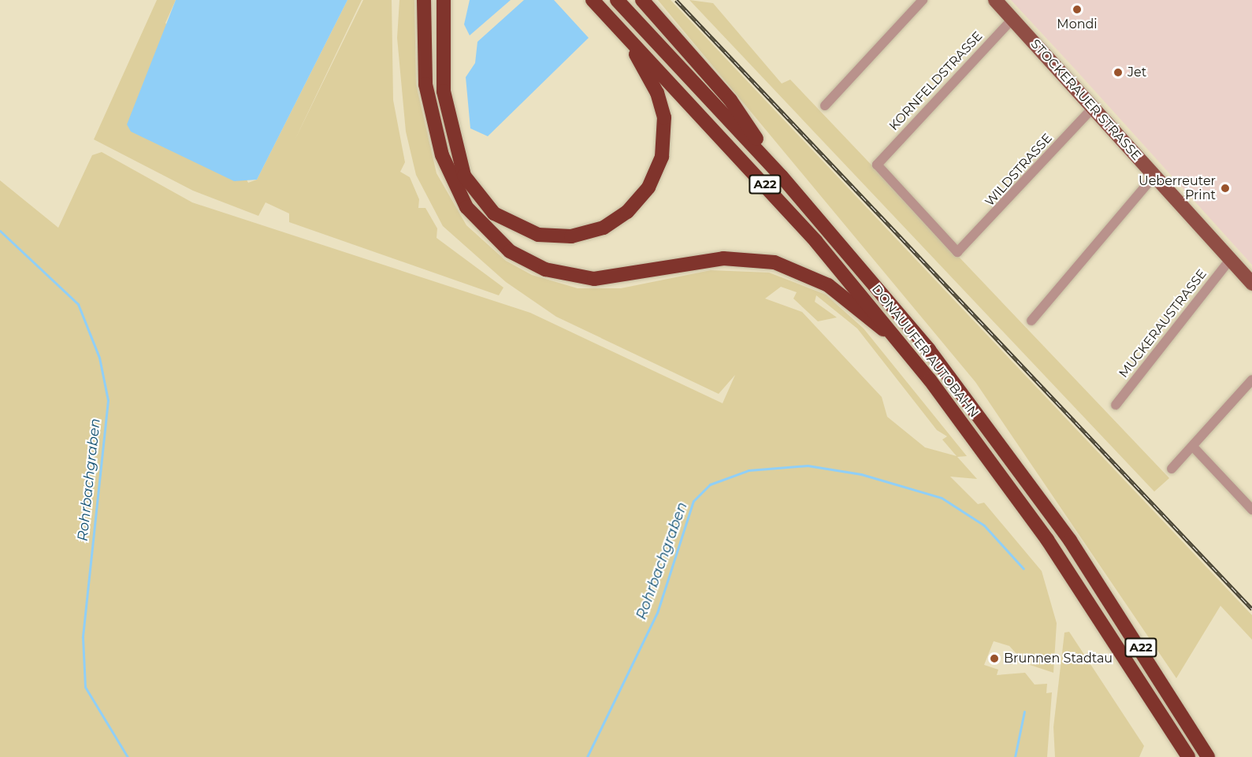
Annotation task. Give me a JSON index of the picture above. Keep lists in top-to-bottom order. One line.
{"streets":{"highway":["A22","DONAUUFER AUTOBAHN"],"main road":["STOCKERAUER STRASSE"],"street":["KORNFELDSTRASSE","WILDSTRASSE","MUCKERAUSTRASSE"]},"crossings":[["KORNFELDSTRASSE","STOCKERAUER STRASSE"],["KORNFELDSTRASSE","WILDSTRASSE"],["STOCKERAUER STRASSE","WILDSTRASSE"],["STOCKERAUER STRASSE","MUCKERAUSTRASSE"]],"water":["Rohrbachgraben"],"places":["Mondi","Jet","Ueberreuter Print","Brunnen Stadtau"]}
